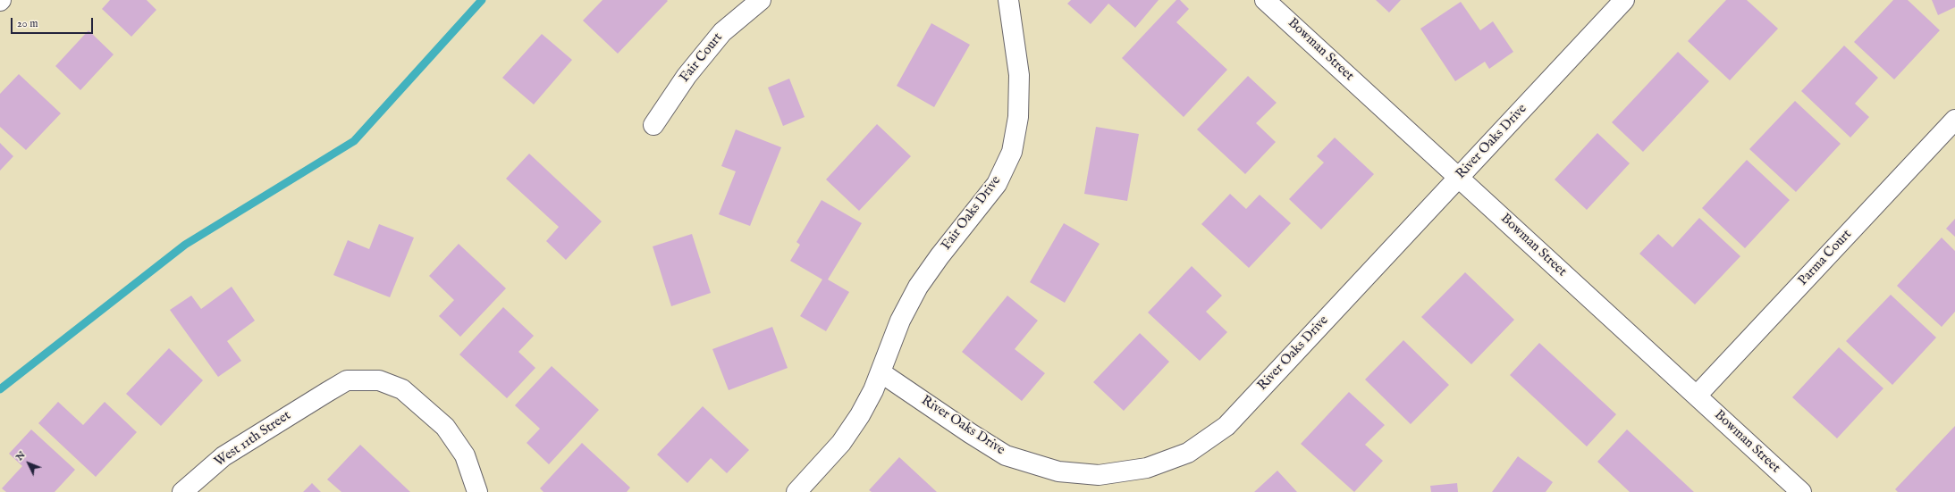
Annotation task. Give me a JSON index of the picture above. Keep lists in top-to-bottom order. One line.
{"streets":{"street":["Bowman Street","Fair Court","River Oaks Drive","Fair Oaks Drive","Parma Court","West 11th Street"]},"crossings":[["Bowman Street","River Oaks Drive"],["Bowman Street","Parma Court"],["River Oaks Drive","Fair Oaks Drive"]],"scale_bar":"20 m","north":"top left"}
